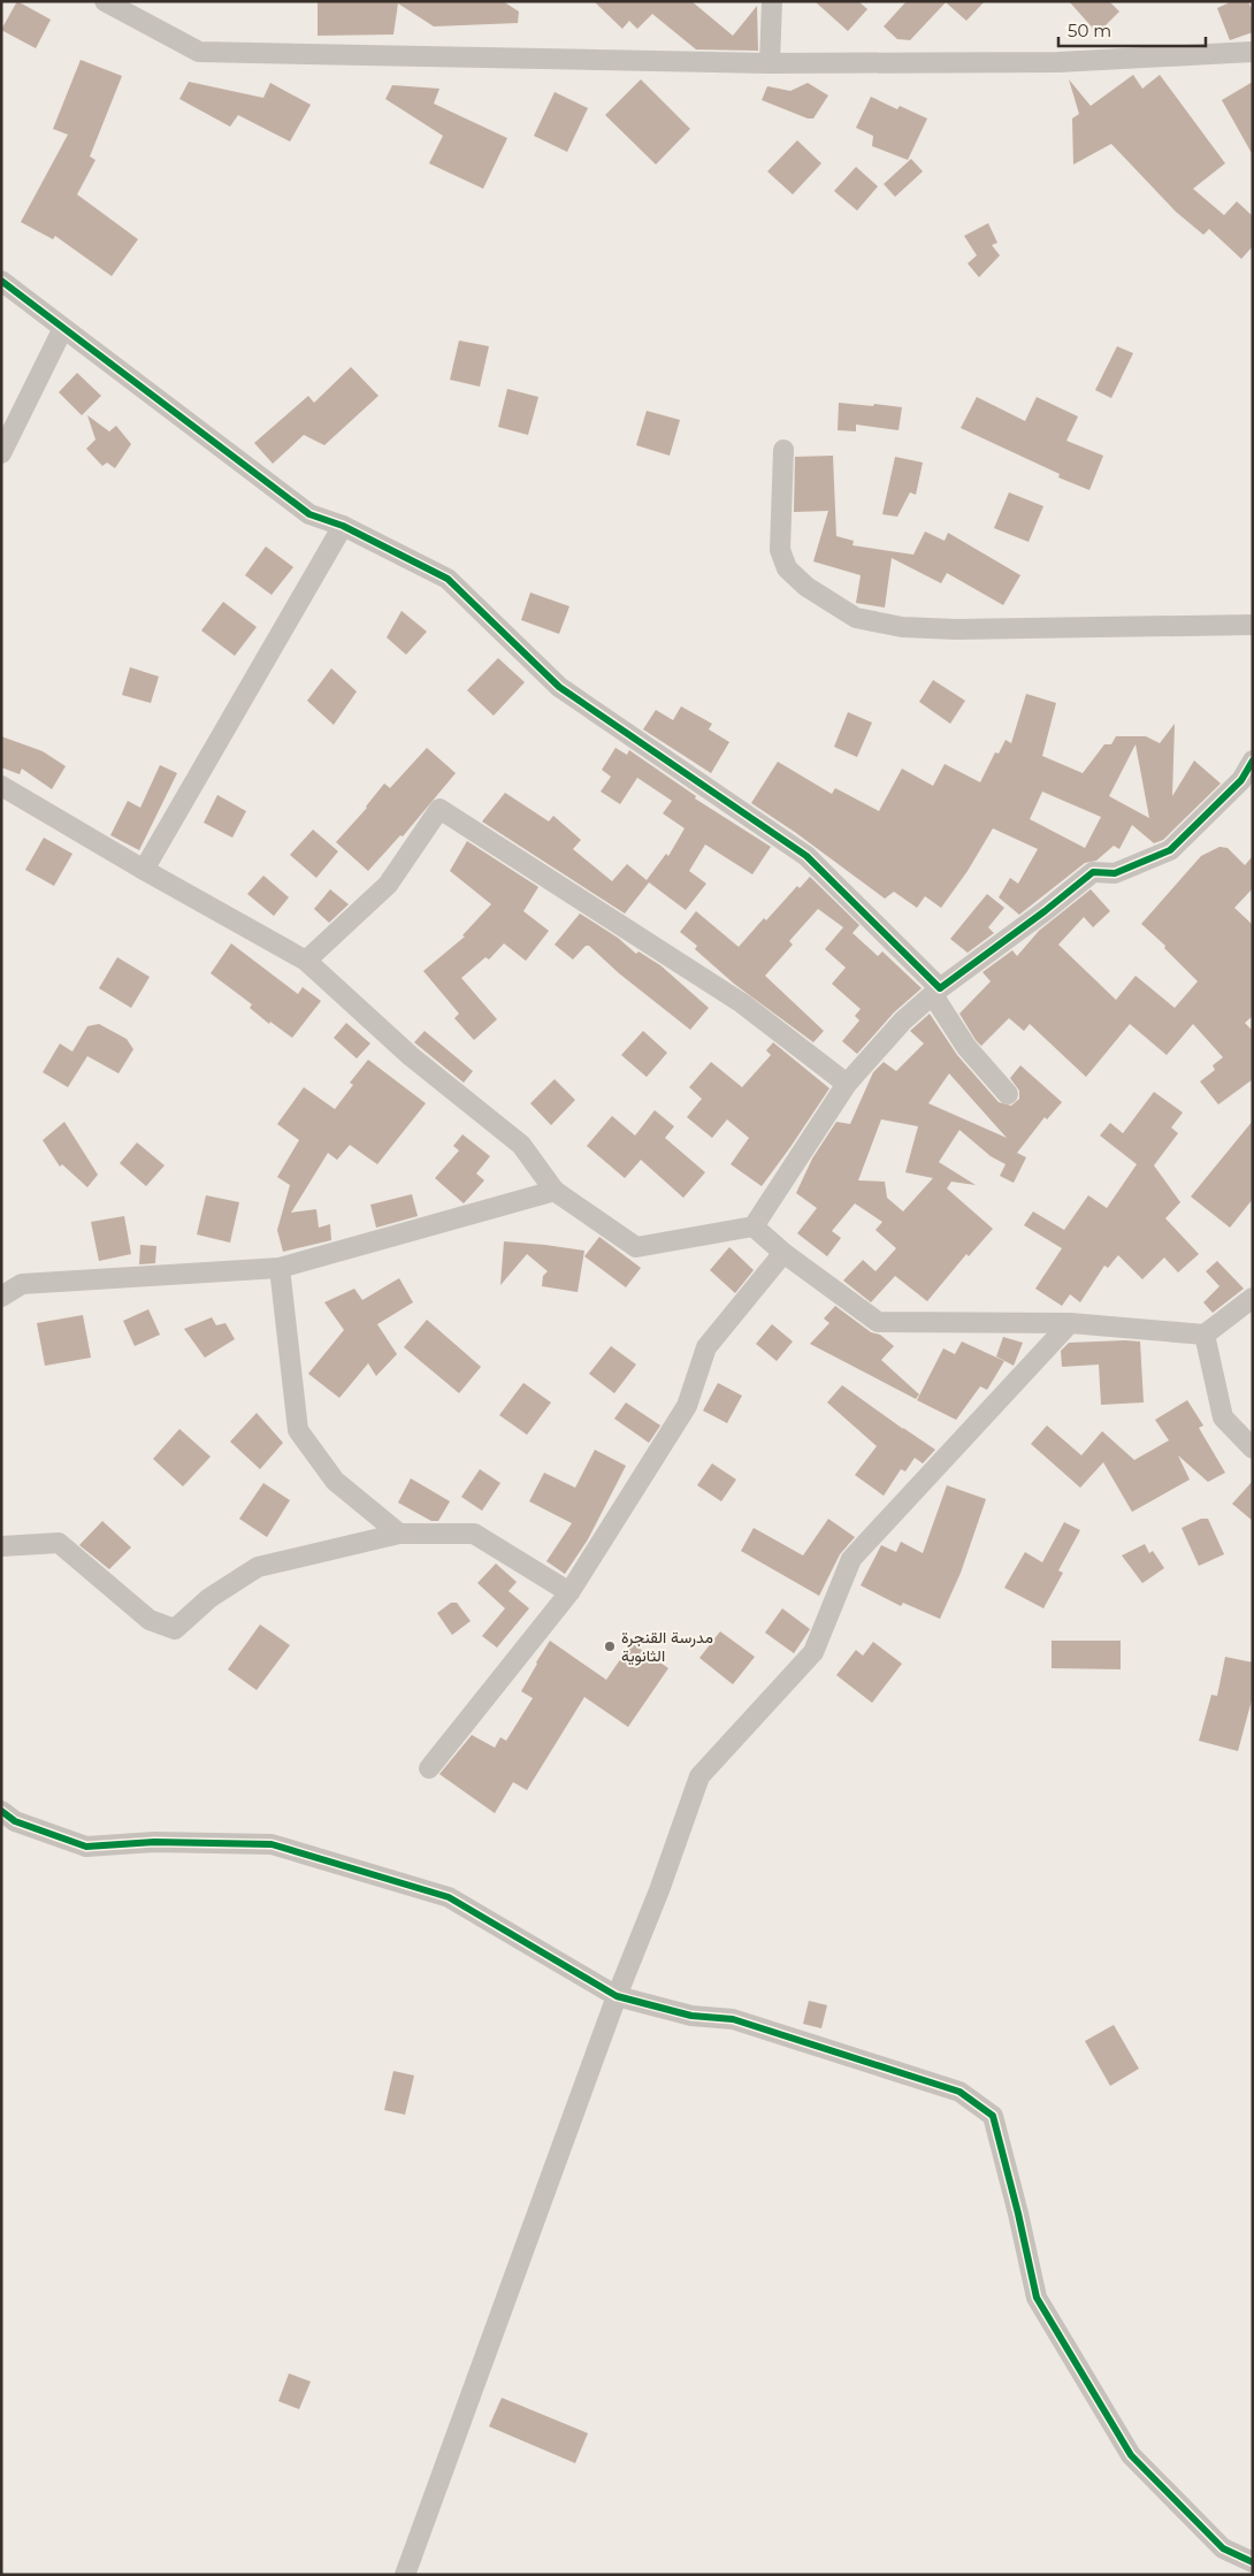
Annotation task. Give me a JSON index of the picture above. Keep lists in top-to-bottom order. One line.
{"places":["مدرسة القنجرة الثانوية"],"scale_bar":"50 m"}
